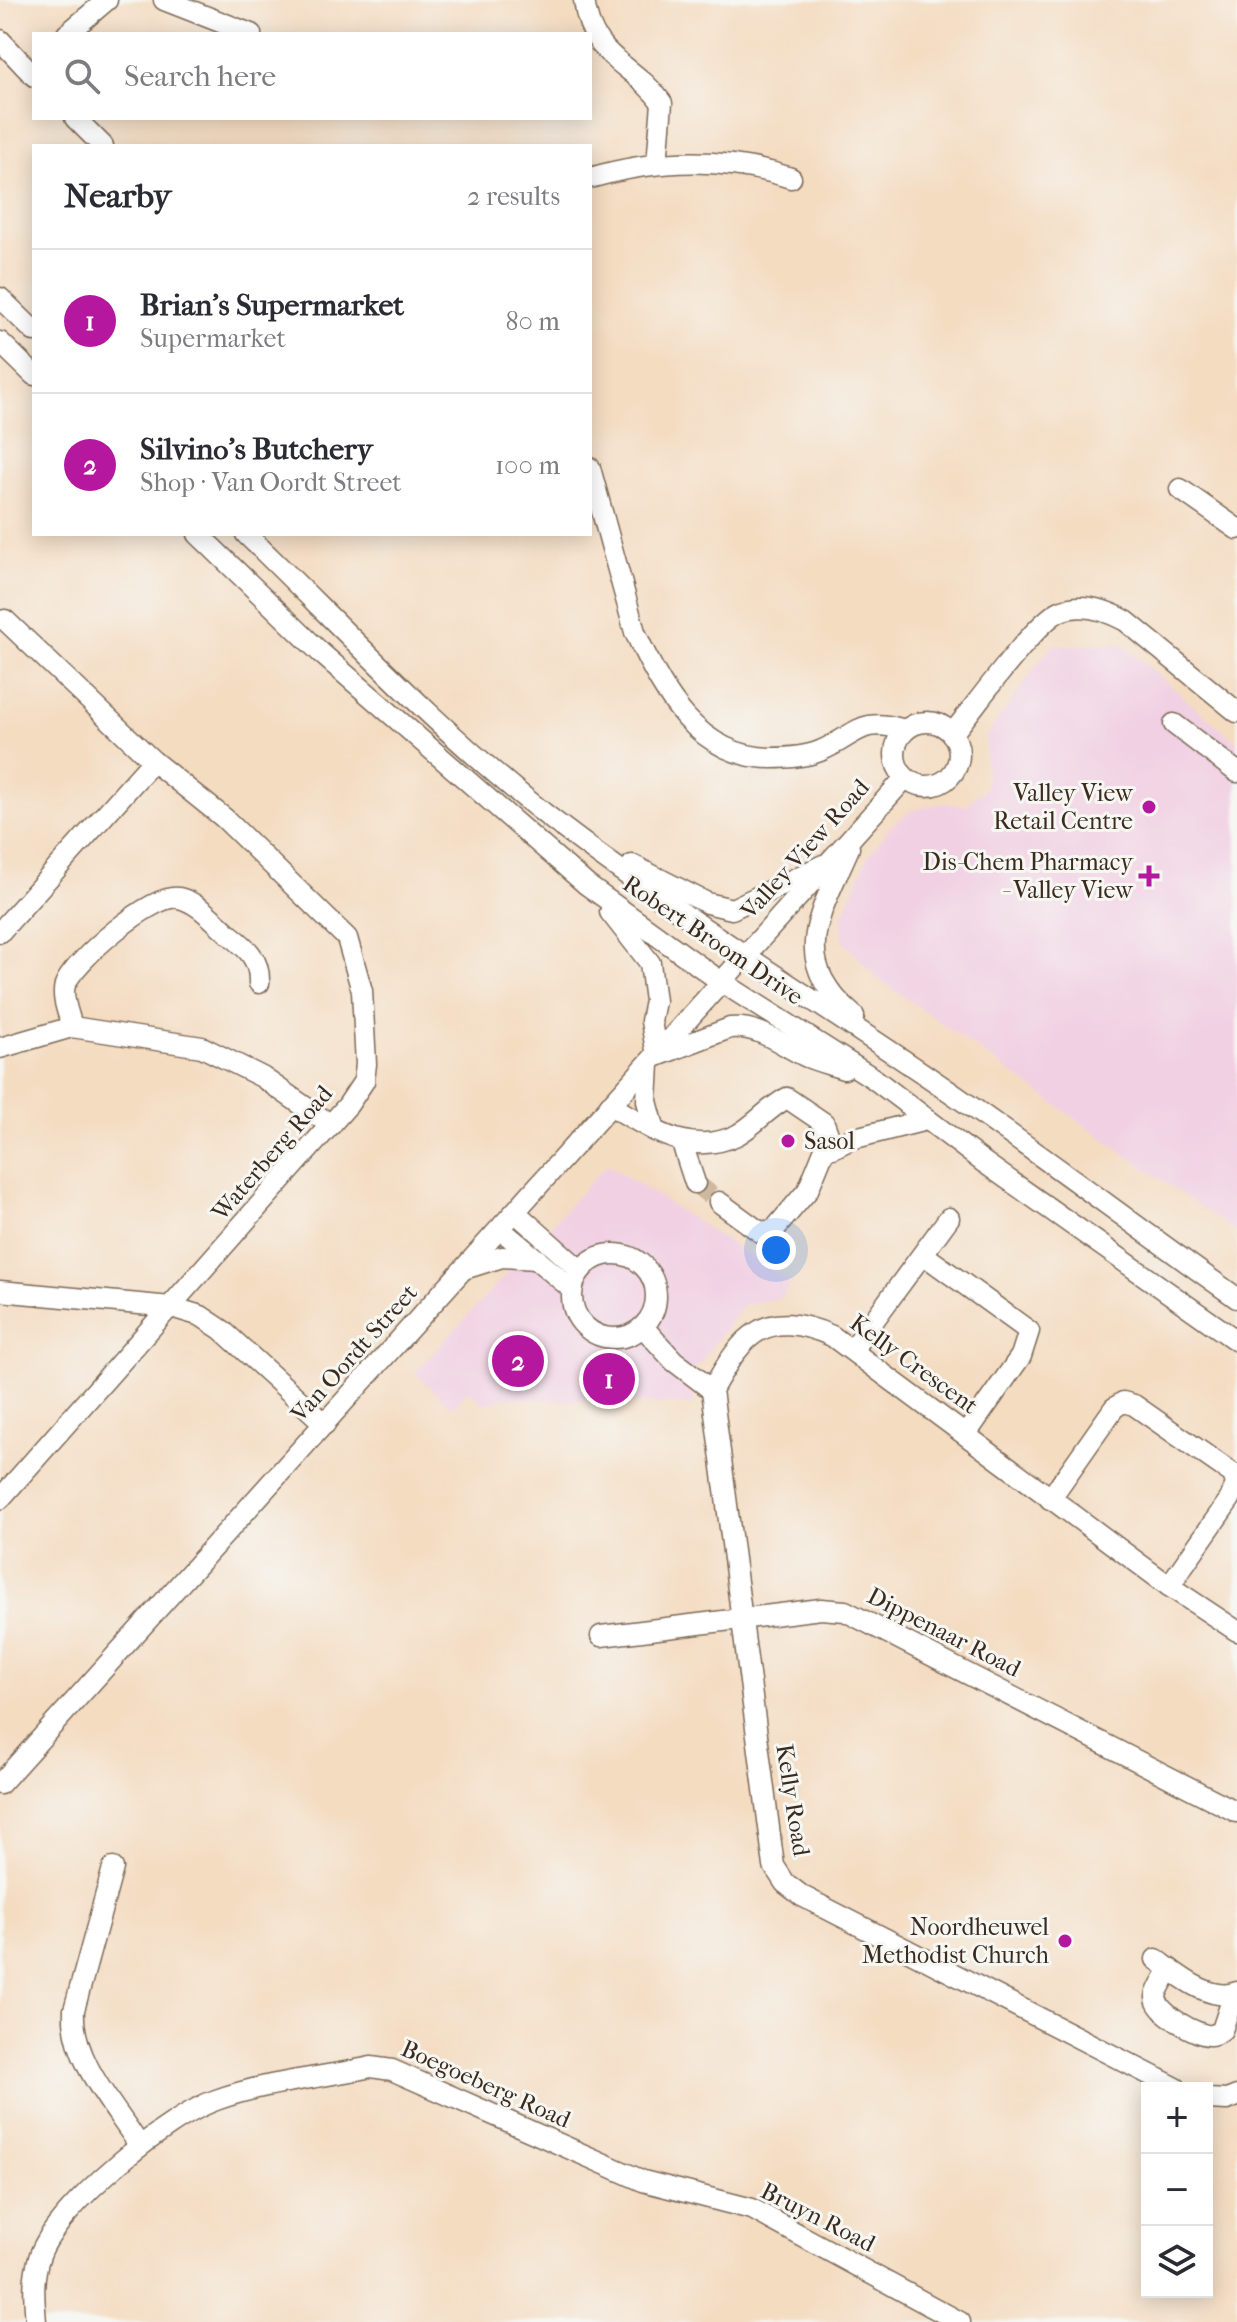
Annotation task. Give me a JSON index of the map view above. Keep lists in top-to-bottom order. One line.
{"streets":{"street":["Valley View Road","Robert Broom Drive","Waterberg Road","Van Oordt Street","Kelly Crescent","Dippenaar Road","Kelly Road","Boegoeberg Road","Bruyn Road"]},"crossings":[["Valley View Road","Robert Broom Drive"],["Valley View Road","Van Oordt Street"],["Robert Broom Drive","Van Oordt Street"],["Dippenaar Road","Kelly Road"],["Boegoeberg Road","Bruyn Road"]],"places":{"other":["Valley View Retail Centre","Sasol","Noordheuwel Methodist Church"],"health":["Dis-Chem Pharmacy - Valley View"]},"page":{"search":"Search here","heading":["Nearby","2 results"],"list":[{"mark":"1","name":"Brian's Supermarket","note":"Supermarket","value":"80 m"},{"mark":"2","name":"Silvino's Butchery","note":"Shop · Van Oordt Street","value":"100 m"}],"pins":["2","1"],"map_buttons":["+","−"]}}
